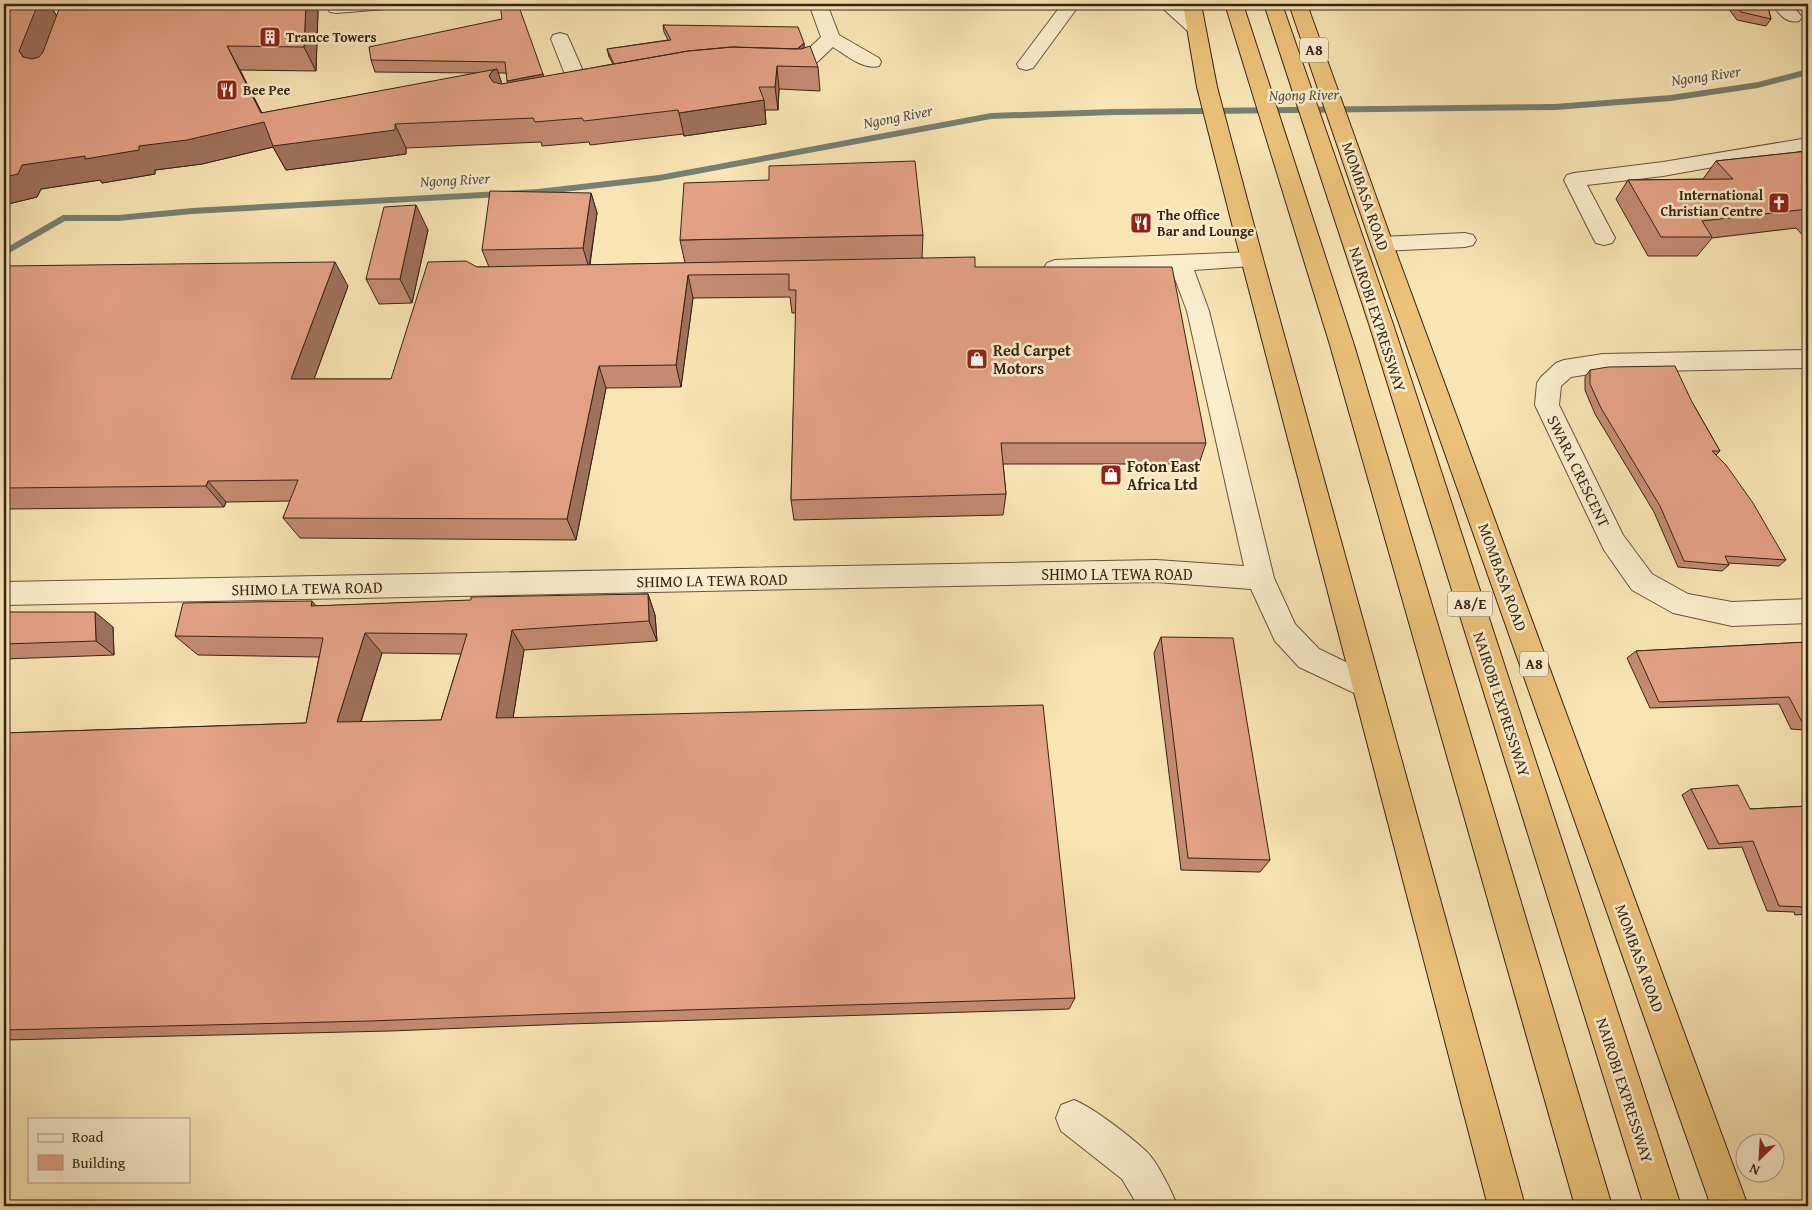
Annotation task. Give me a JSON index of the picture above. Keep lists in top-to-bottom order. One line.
{"streets":{"highway":["A8","MOMBASA ROAD","NAIROBI EXPRESSWAY","A8/E"],"street":["SWARA CRESCENT","SHIMO LA TEWA ROAD"]},"water":["Ngong River"],"places":{"building":["Trance Towers"],"restaurant":["Bee Pee","The Office Bar and Lounge"],"church":["International Christian Centre"],"shop":["Red Carpet Motors","Foton East Africa Ltd"]},"legend":["Road","Building"],"north":"bottom left"}
